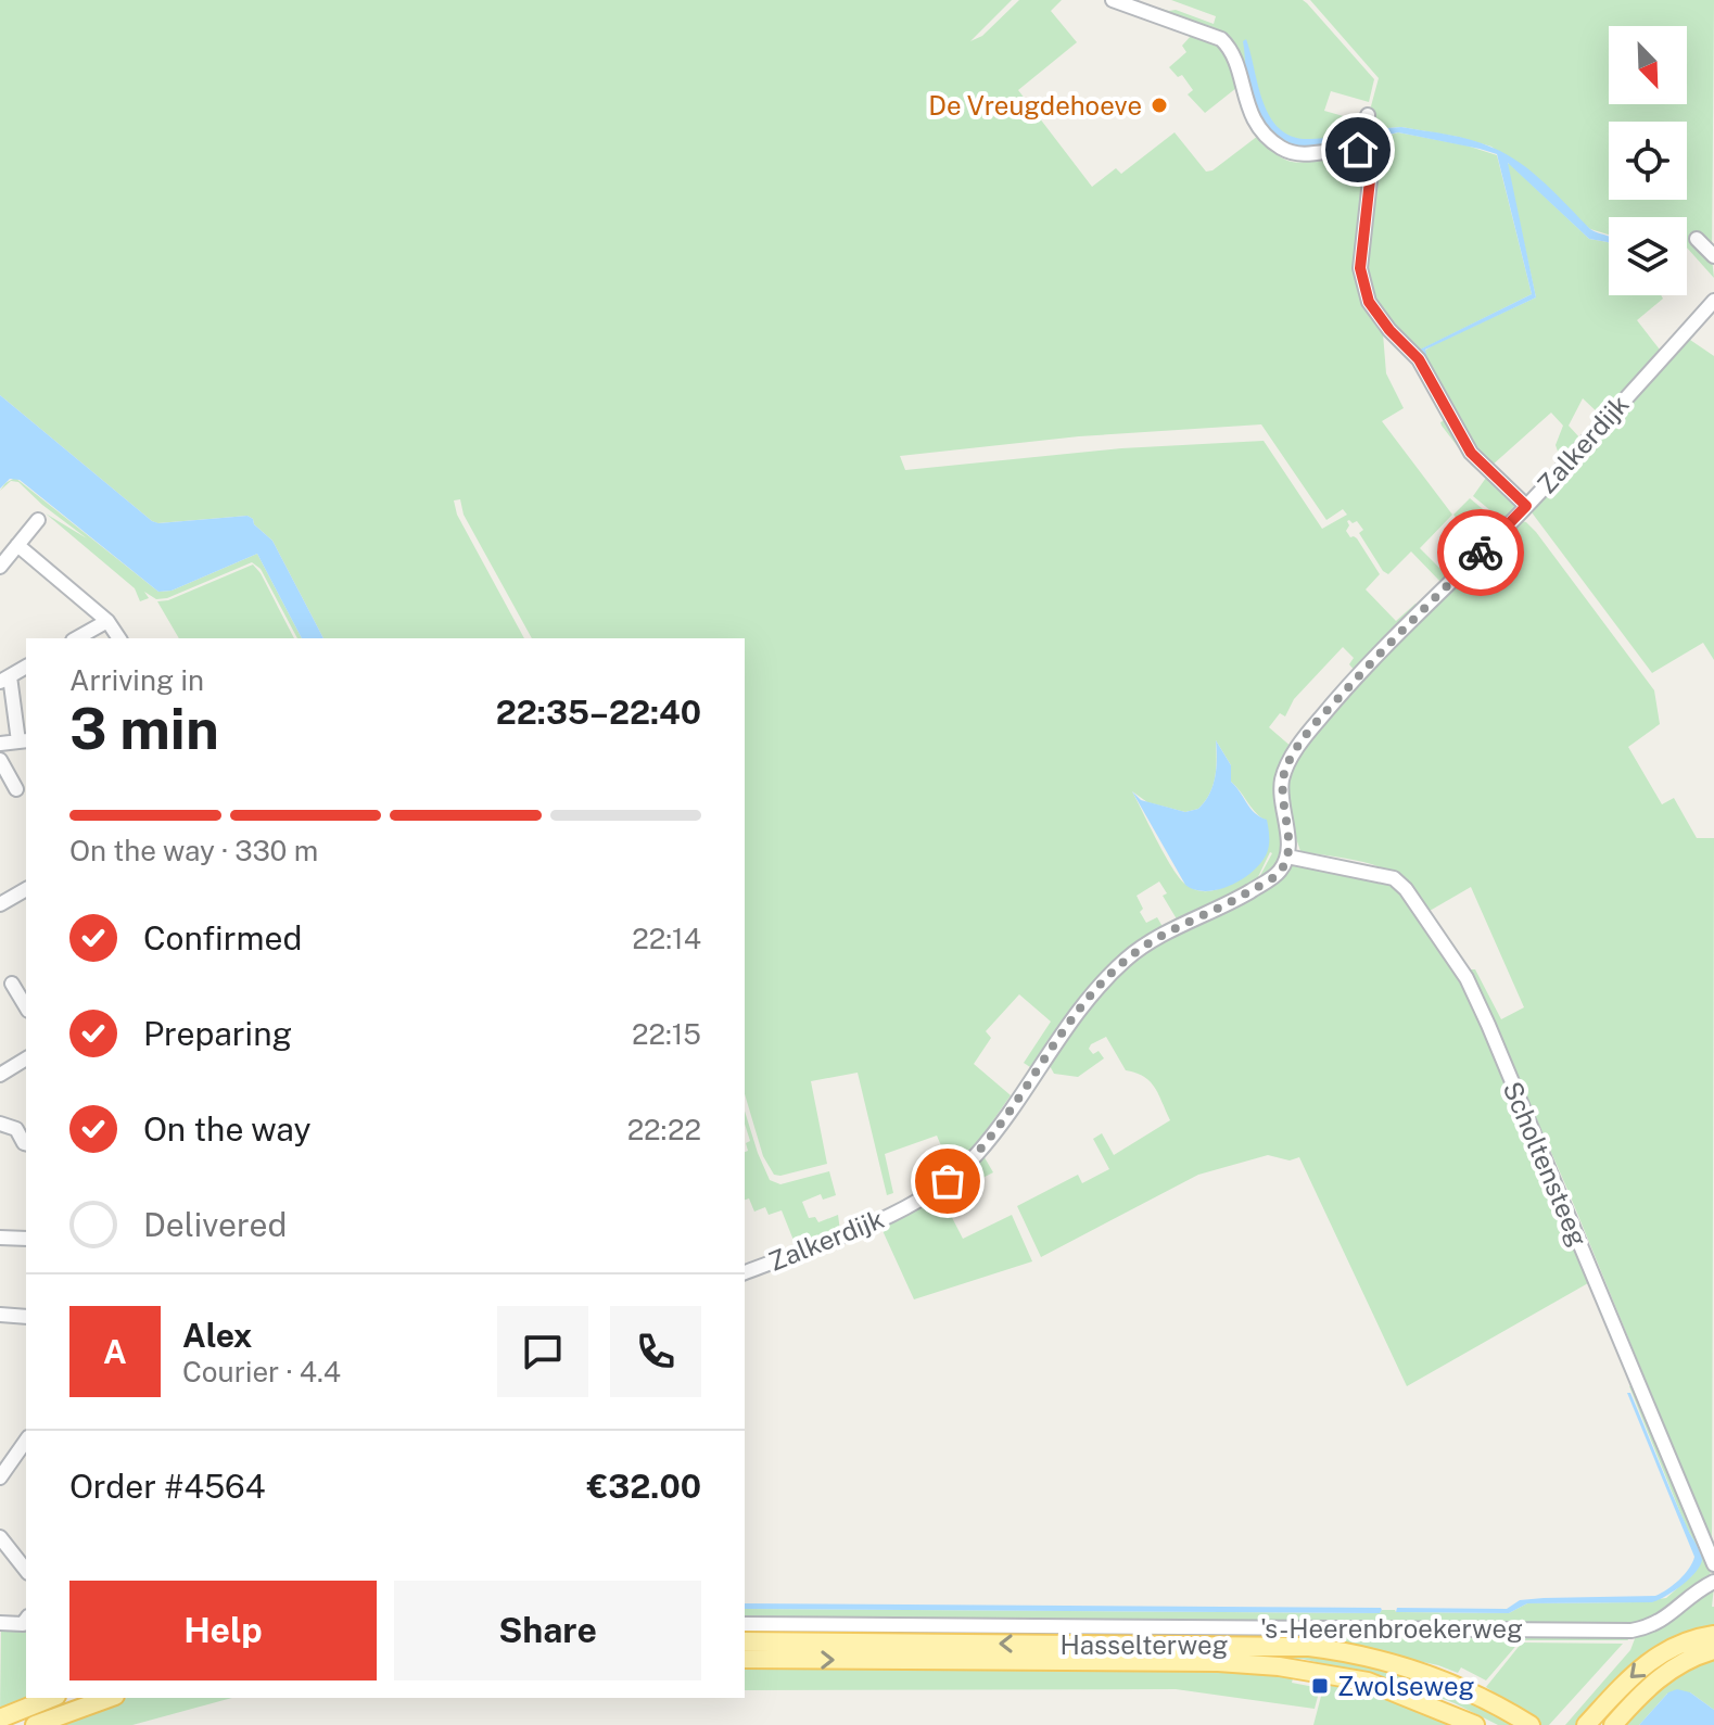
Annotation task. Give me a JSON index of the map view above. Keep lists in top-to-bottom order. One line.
{"streets":{"main road":["Hasselterweg"],"street":["Zalkerdijk","Scholtensteeg","'s-Heerenbroekerweg"]},"crossings":[["Zalkerdijk","Scholtensteeg"]],"places":{"other":["De Vreugdehoeve"],"transit":["Zwolseweg"]},"north":"bottom right","page":{"heading":["3 min","Arriving in","22:35–22:40"],"panel":["Alex","Courier · 4.4","Order #4564","€32.00"],"bar":"On the way · 330 m","list":[["Confirmed","22:14"],["Preparing","22:15"],["On the way","22:22"],"Delivered"],"round":"A","buttons":["Help","Share"]}}
